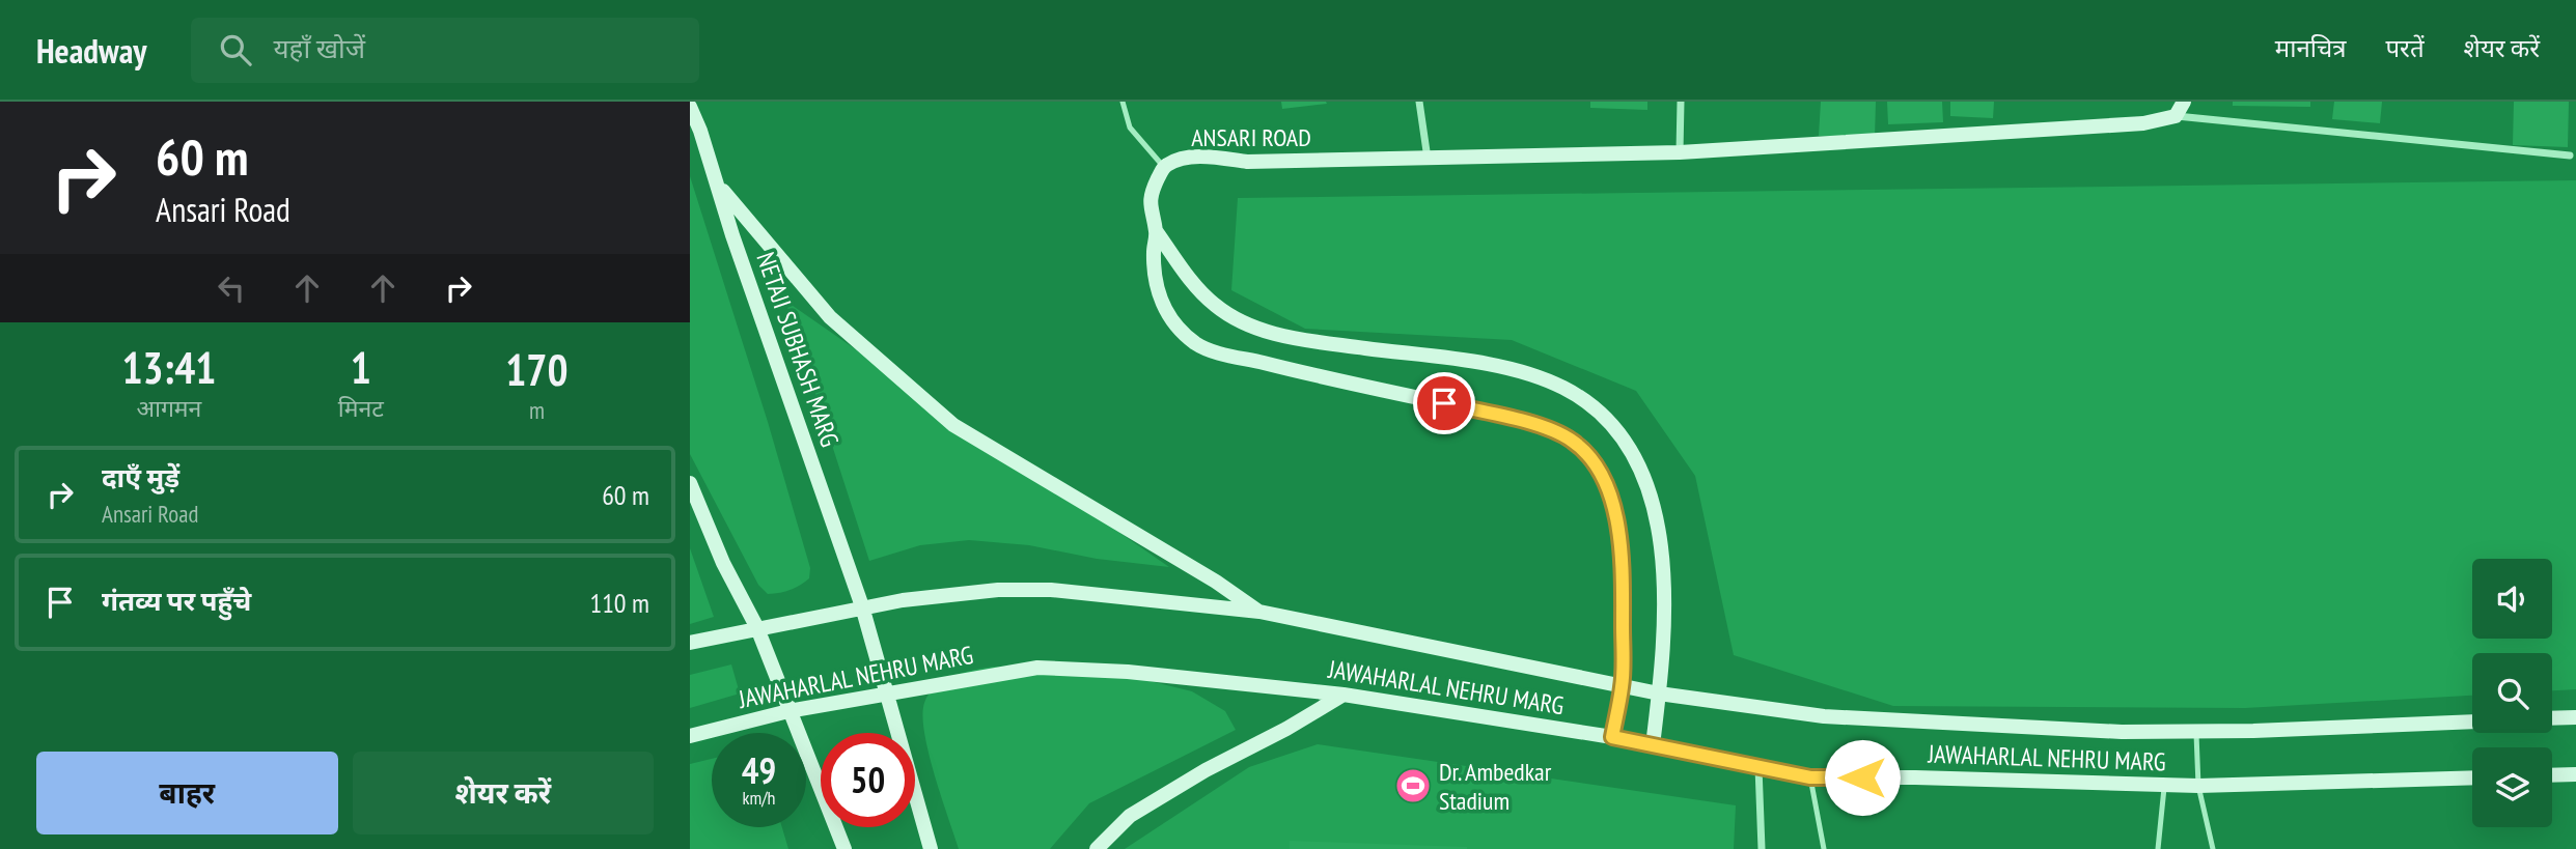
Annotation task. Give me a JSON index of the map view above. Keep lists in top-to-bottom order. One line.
{"streets":{"main road":["ANSARI ROAD","NETAJI SUBHASH MARG","JAWAHARLAL NEHRU MARG"]},"crossings":[["ANSARI ROAD","JAWAHARLAL NEHRU MARG"],["NETAJI SUBHASH MARG","JAWAHARLAL NEHRU MARG"]],"places":{"sports":["Dr. Ambedkar Stadium"]},"page":{"header":"Headway","search":"यहाँ खोजें","nav":["मानचित्र","परतें","शेयर करें"],"turn":["60 m","Ansari Road"],"eta":["13:41","आगमन","1","मिनट","170","m"],"list":[{"name":"दाएँ मुड़ें","note":"Ansari Road","value":"60 m"},{"name":"गंतव्य पर पहुँचे","value":"110 m"}],"speed":"49 km/h","limit":"50","buttons":["बाहर","शेयर करें"]}}
